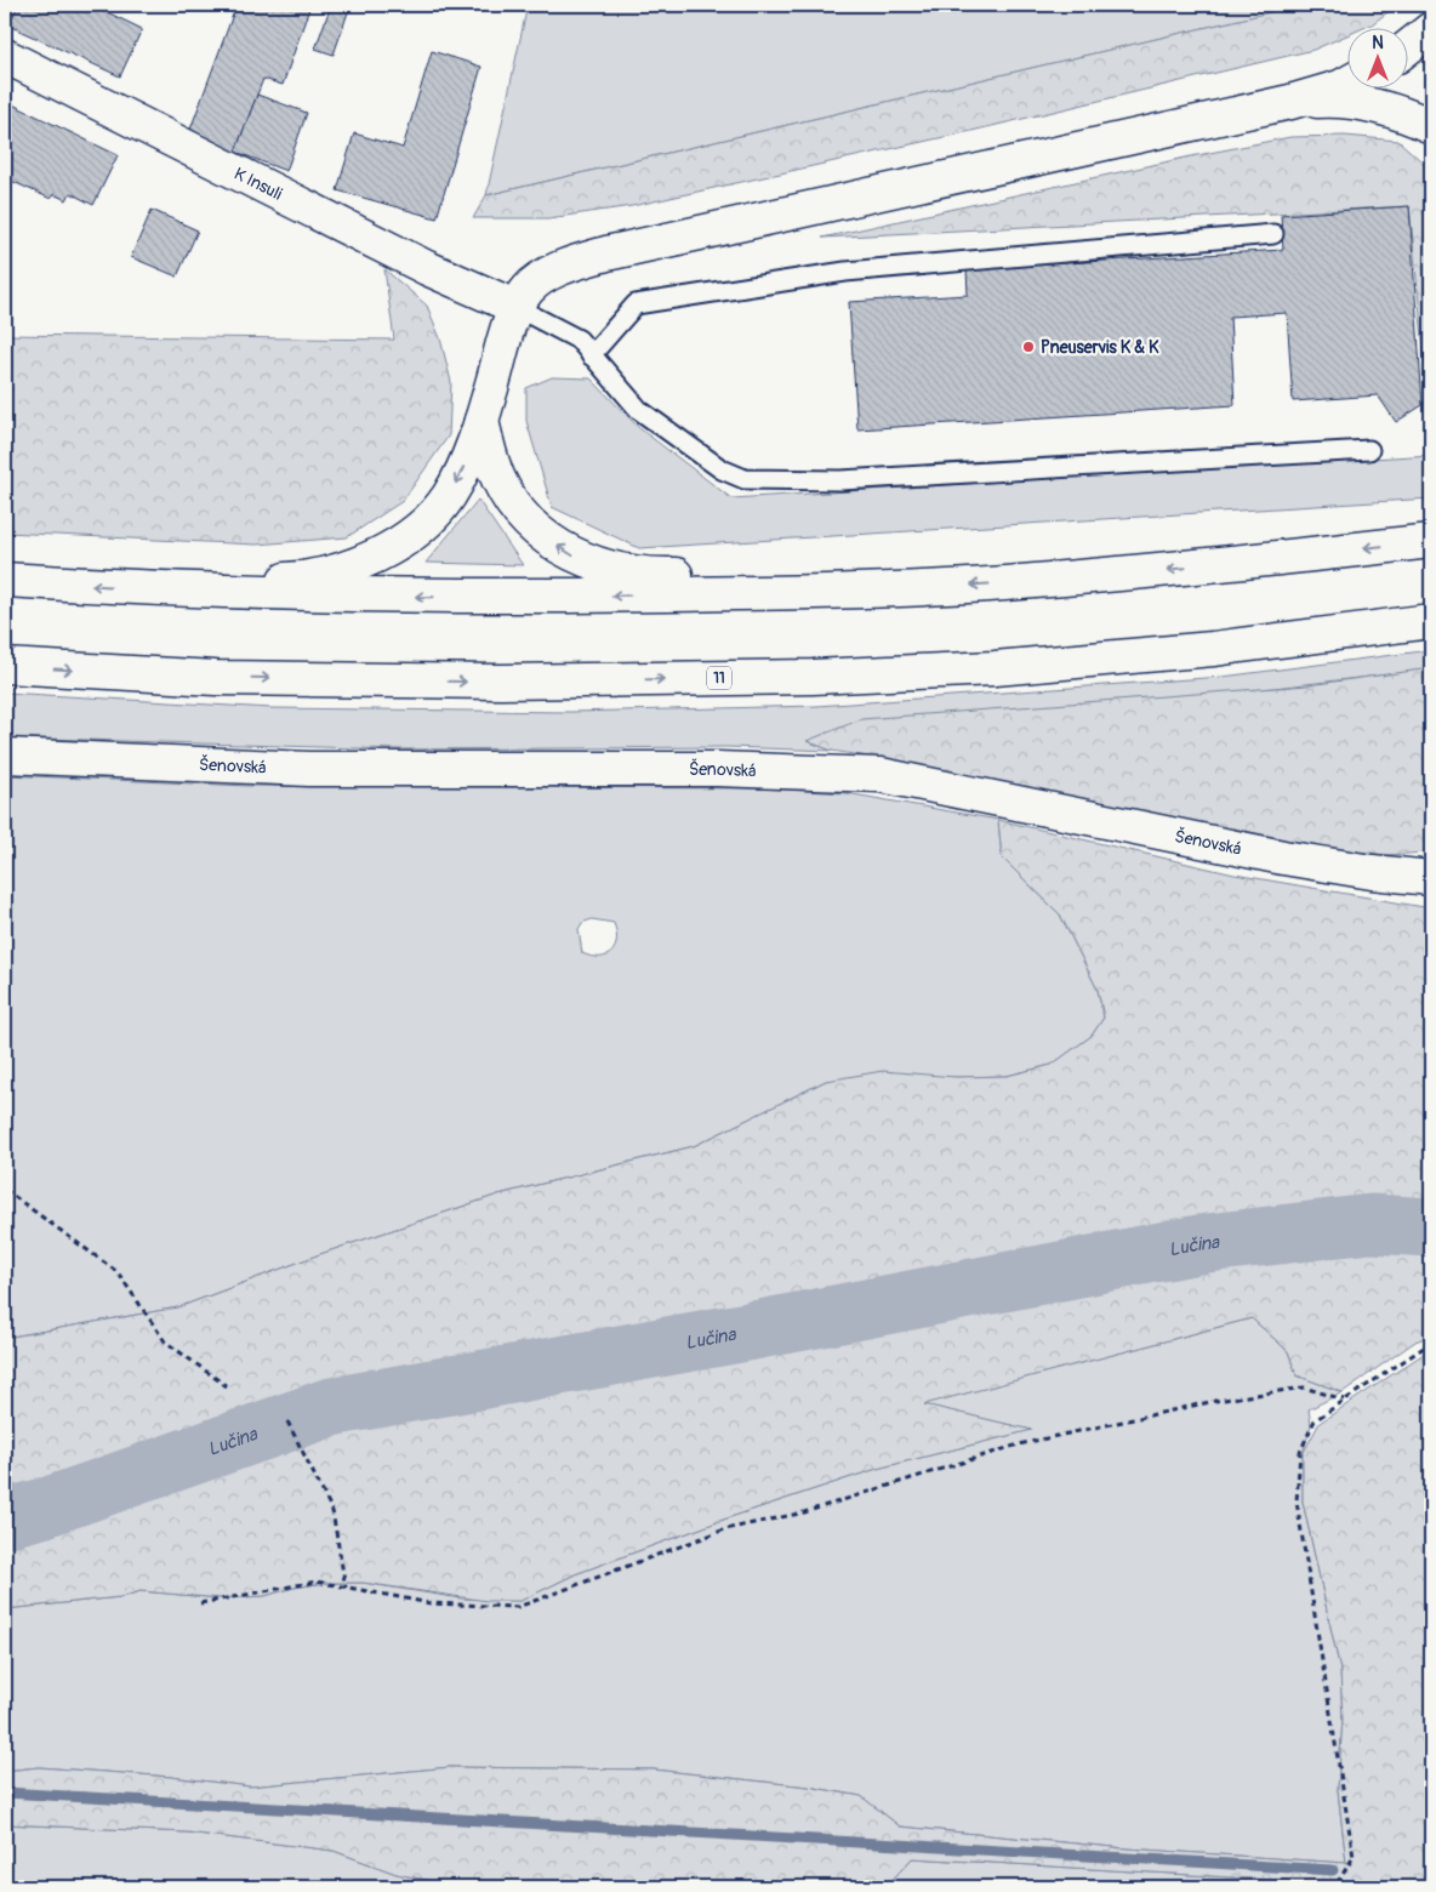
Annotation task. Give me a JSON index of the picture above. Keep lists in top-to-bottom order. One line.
{"streets":{"main road":["K Insuli","11","Šenovská"]},"water":["Lučina"],"places":["Pneuservis K & K"],"north":"top"}
